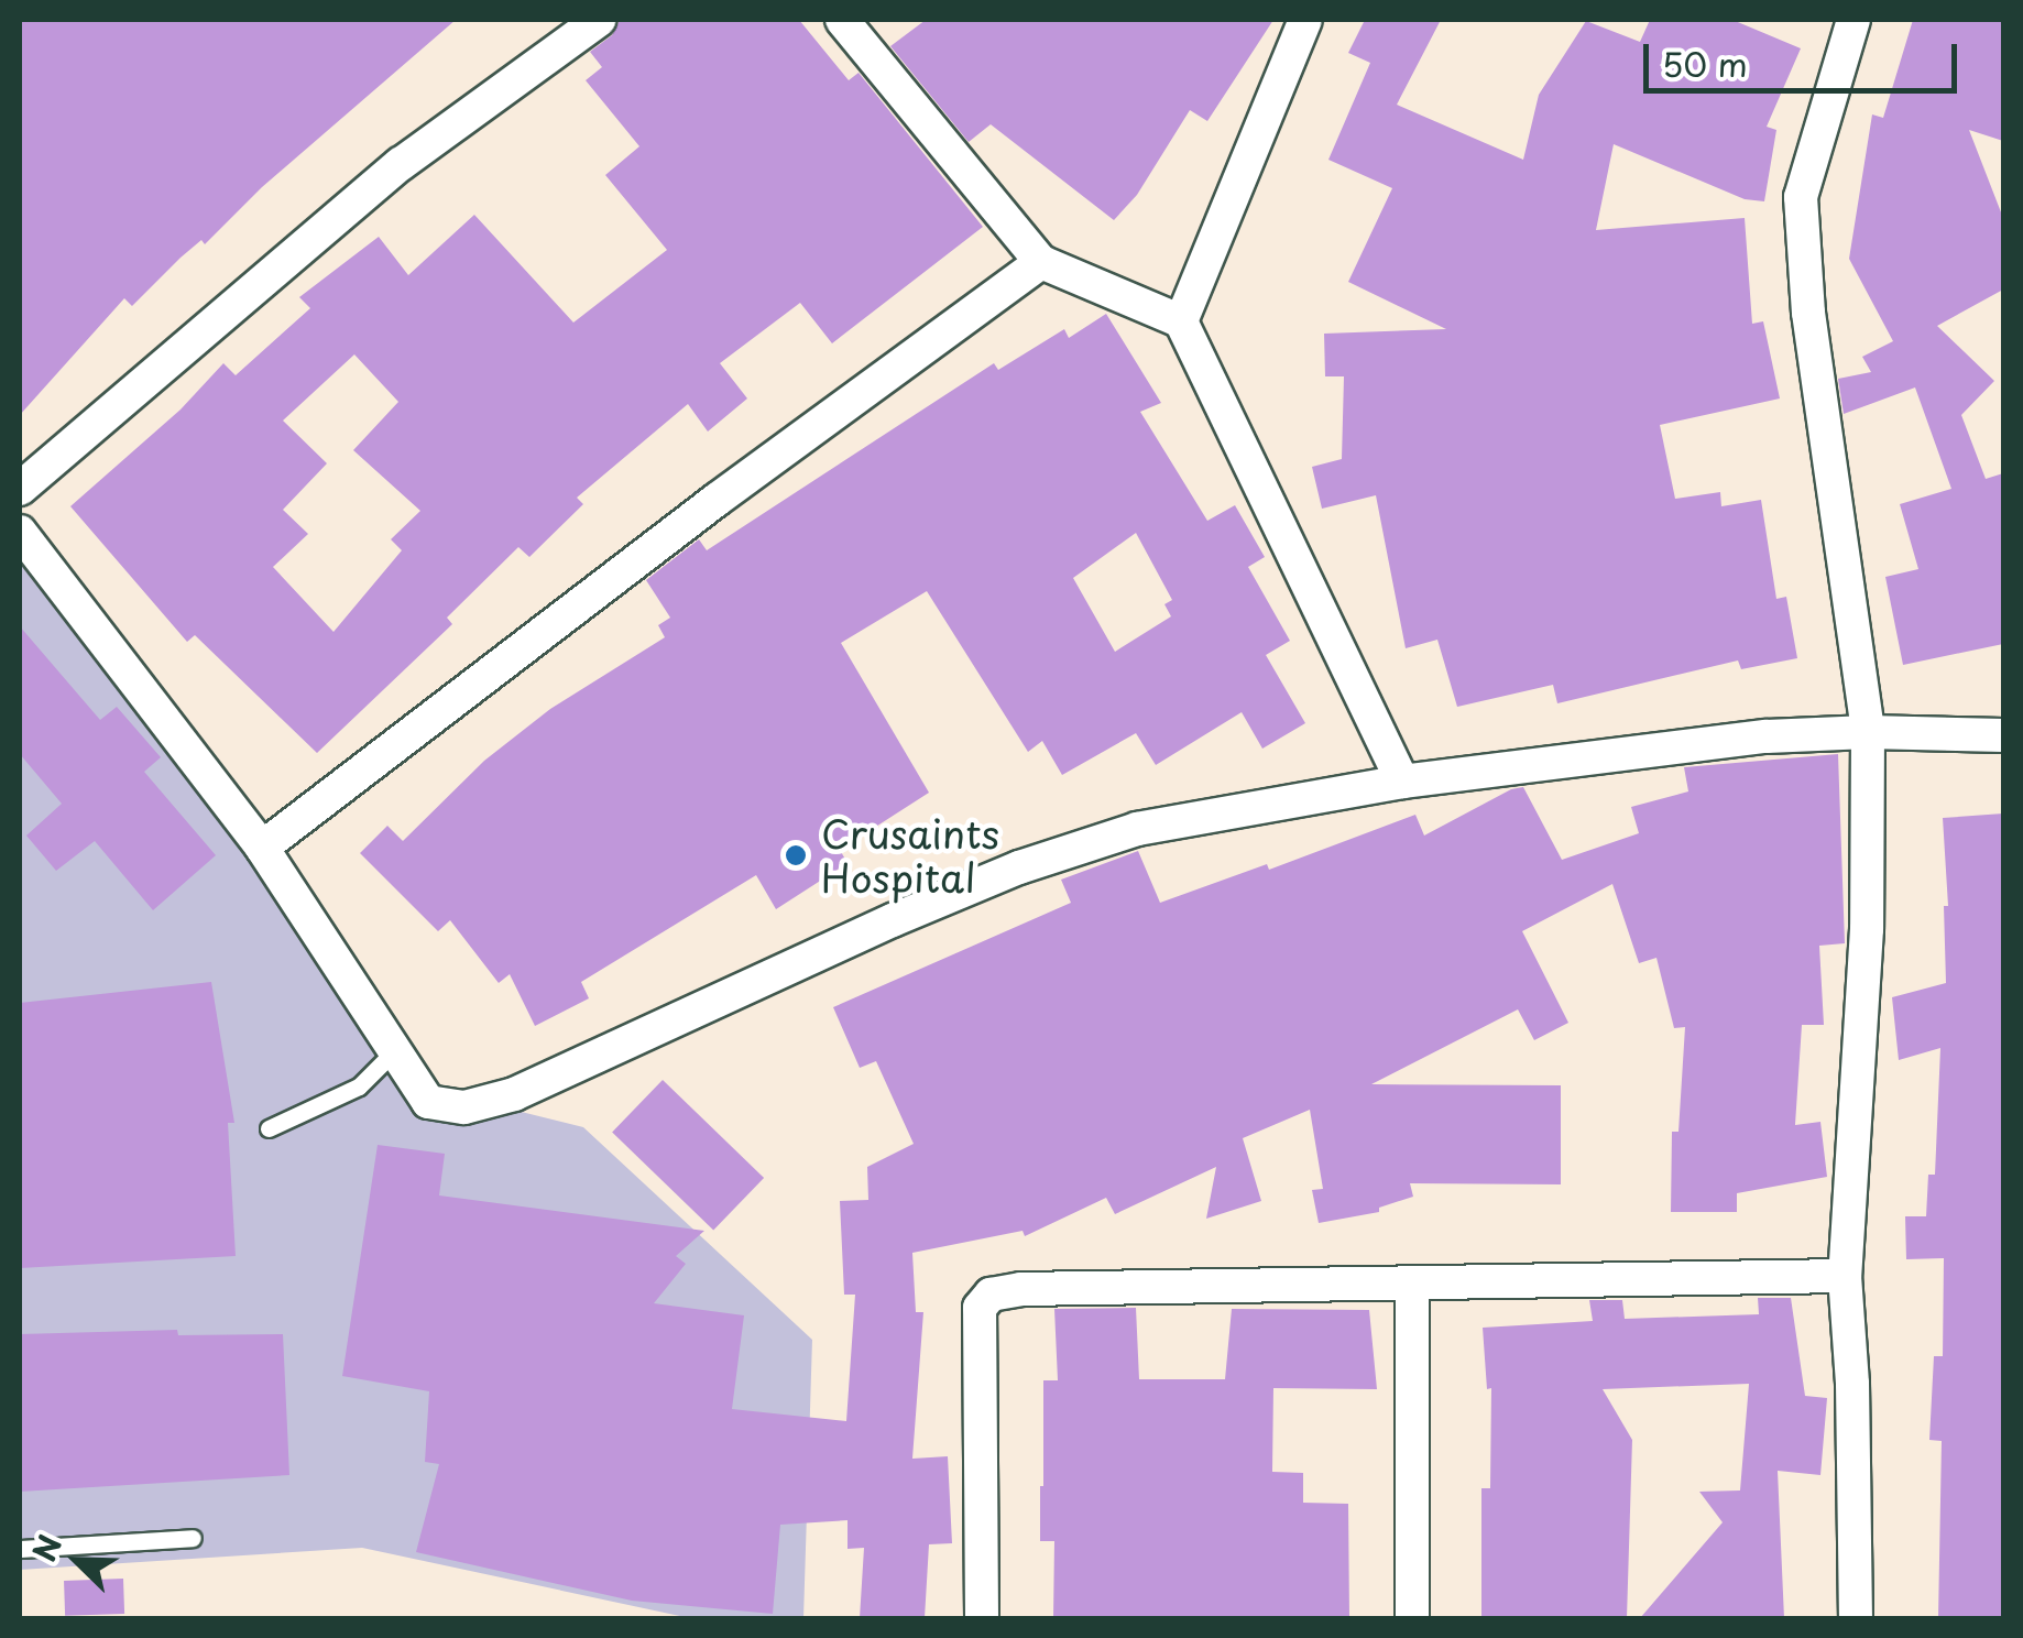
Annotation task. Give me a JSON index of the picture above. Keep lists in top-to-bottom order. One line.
{"places":["Crusaints Hospital"],"scale_bar":"50 m","north":"top left"}
